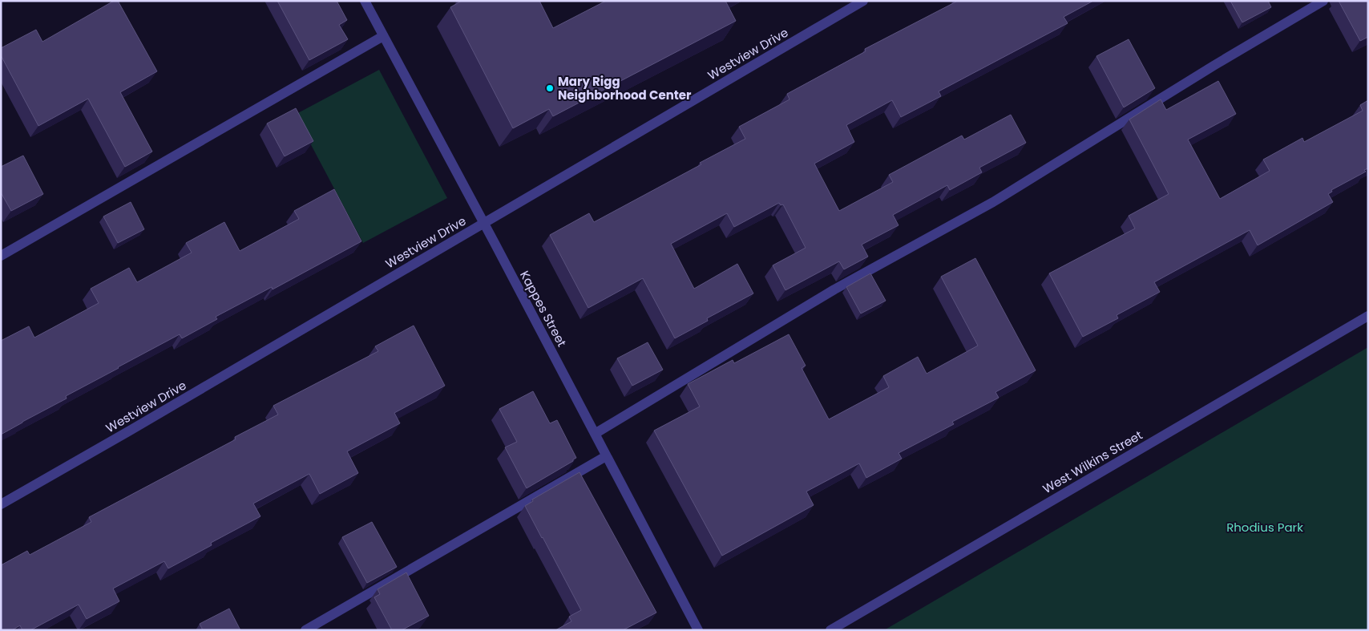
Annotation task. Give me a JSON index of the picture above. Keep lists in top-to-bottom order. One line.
{"streets":{"street":["Westview Drive","Kappes Street","West Wilkins Street"]},"crossings":[["Westview Drive","Kappes Street"]],"parks":["Rhodius Park"],"places":["Mary Rigg Neighborhood Center"]}
